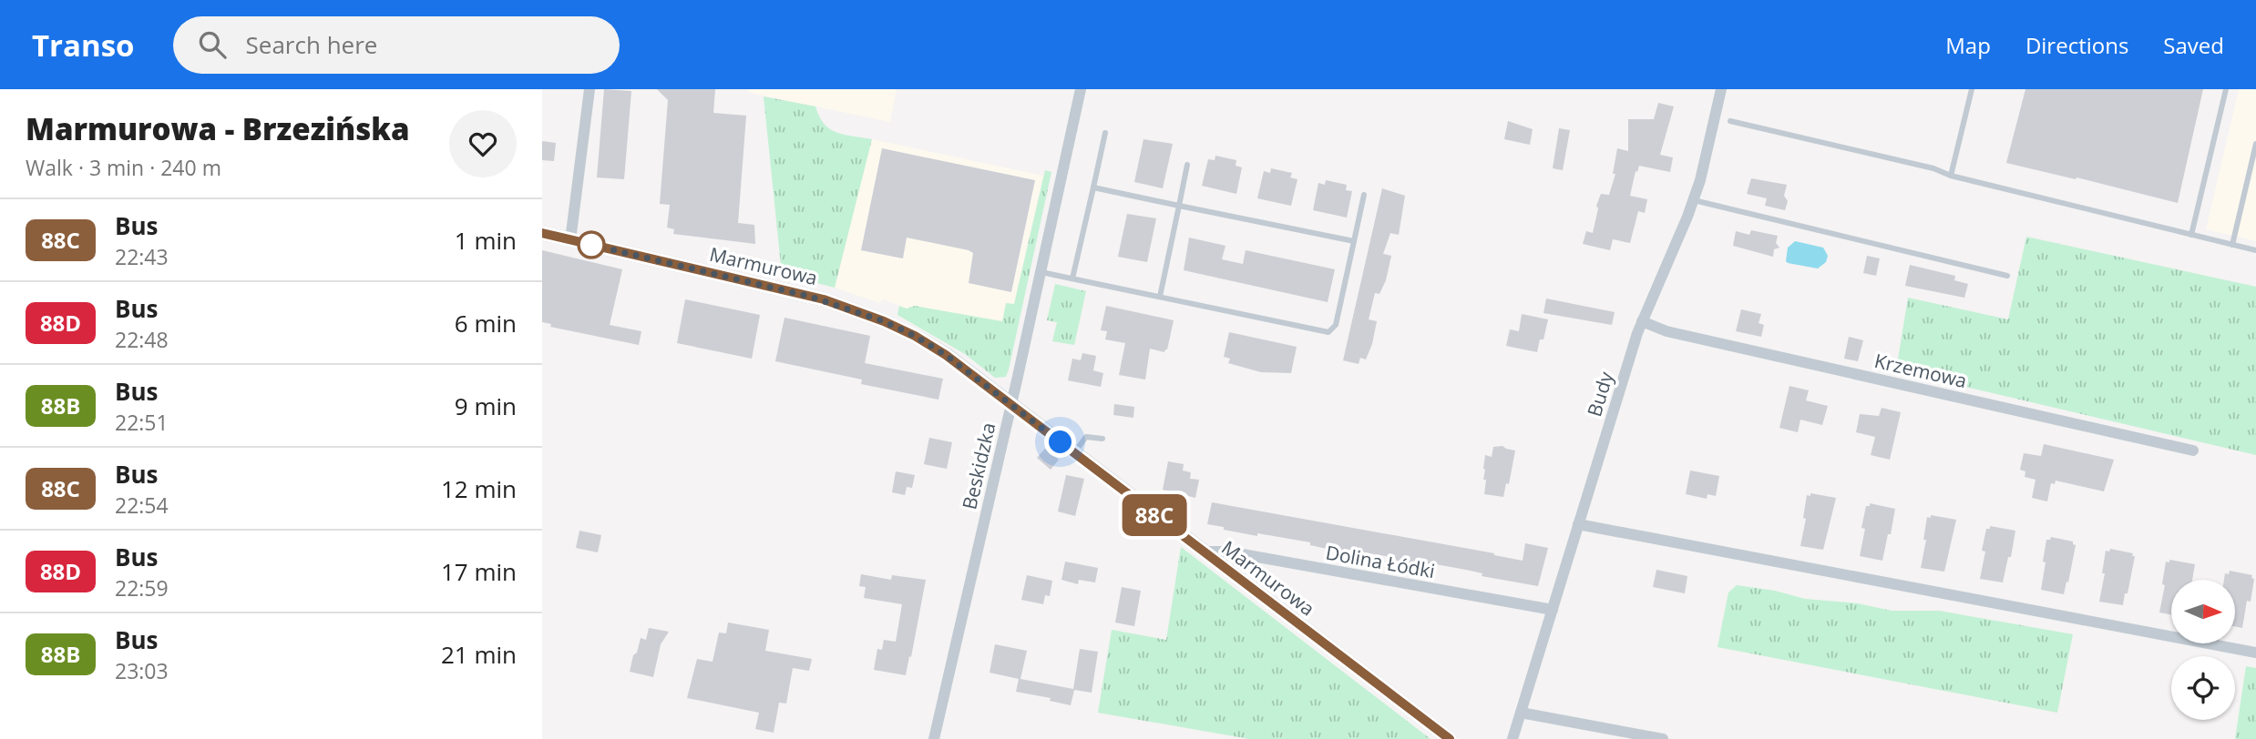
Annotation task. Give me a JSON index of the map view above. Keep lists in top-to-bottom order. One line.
{"streets":{"street":["Marmurowa","Krzemowa","Budy","Beskidzka","Dolina Łódki"]},"crossings":[["Marmurowa","Beskidzka"],["Marmurowa","Dolina Łódki"],["Krzemowa","Budy"],["Budy","Dolina Łódki"]],"lines":["bus line 88C"],"north":"right","page":{"header":"Transo","search":"Search here","nav":["Map","Directions","Saved"],"heading":["Marmurowa - Brzezińska","Walk · 3 min · 240 m"],"on_map":"88C","list":[{"mark":"88C","name":"Bus","note":"22:43","value":"1 min"},{"mark":"88D","name":"Bus","note":"22:48","value":"6 min"},{"mark":"88B","name":"Bus","note":"22:51","value":"9 min"},{"mark":"88C","name":"Bus","note":"22:54","value":"12 min"},{"mark":"88D","name":"Bus","note":"22:59","value":"17 min"},{"mark":"88B","name":"Bus","note":"23:03","value":"21 min"}]}}
